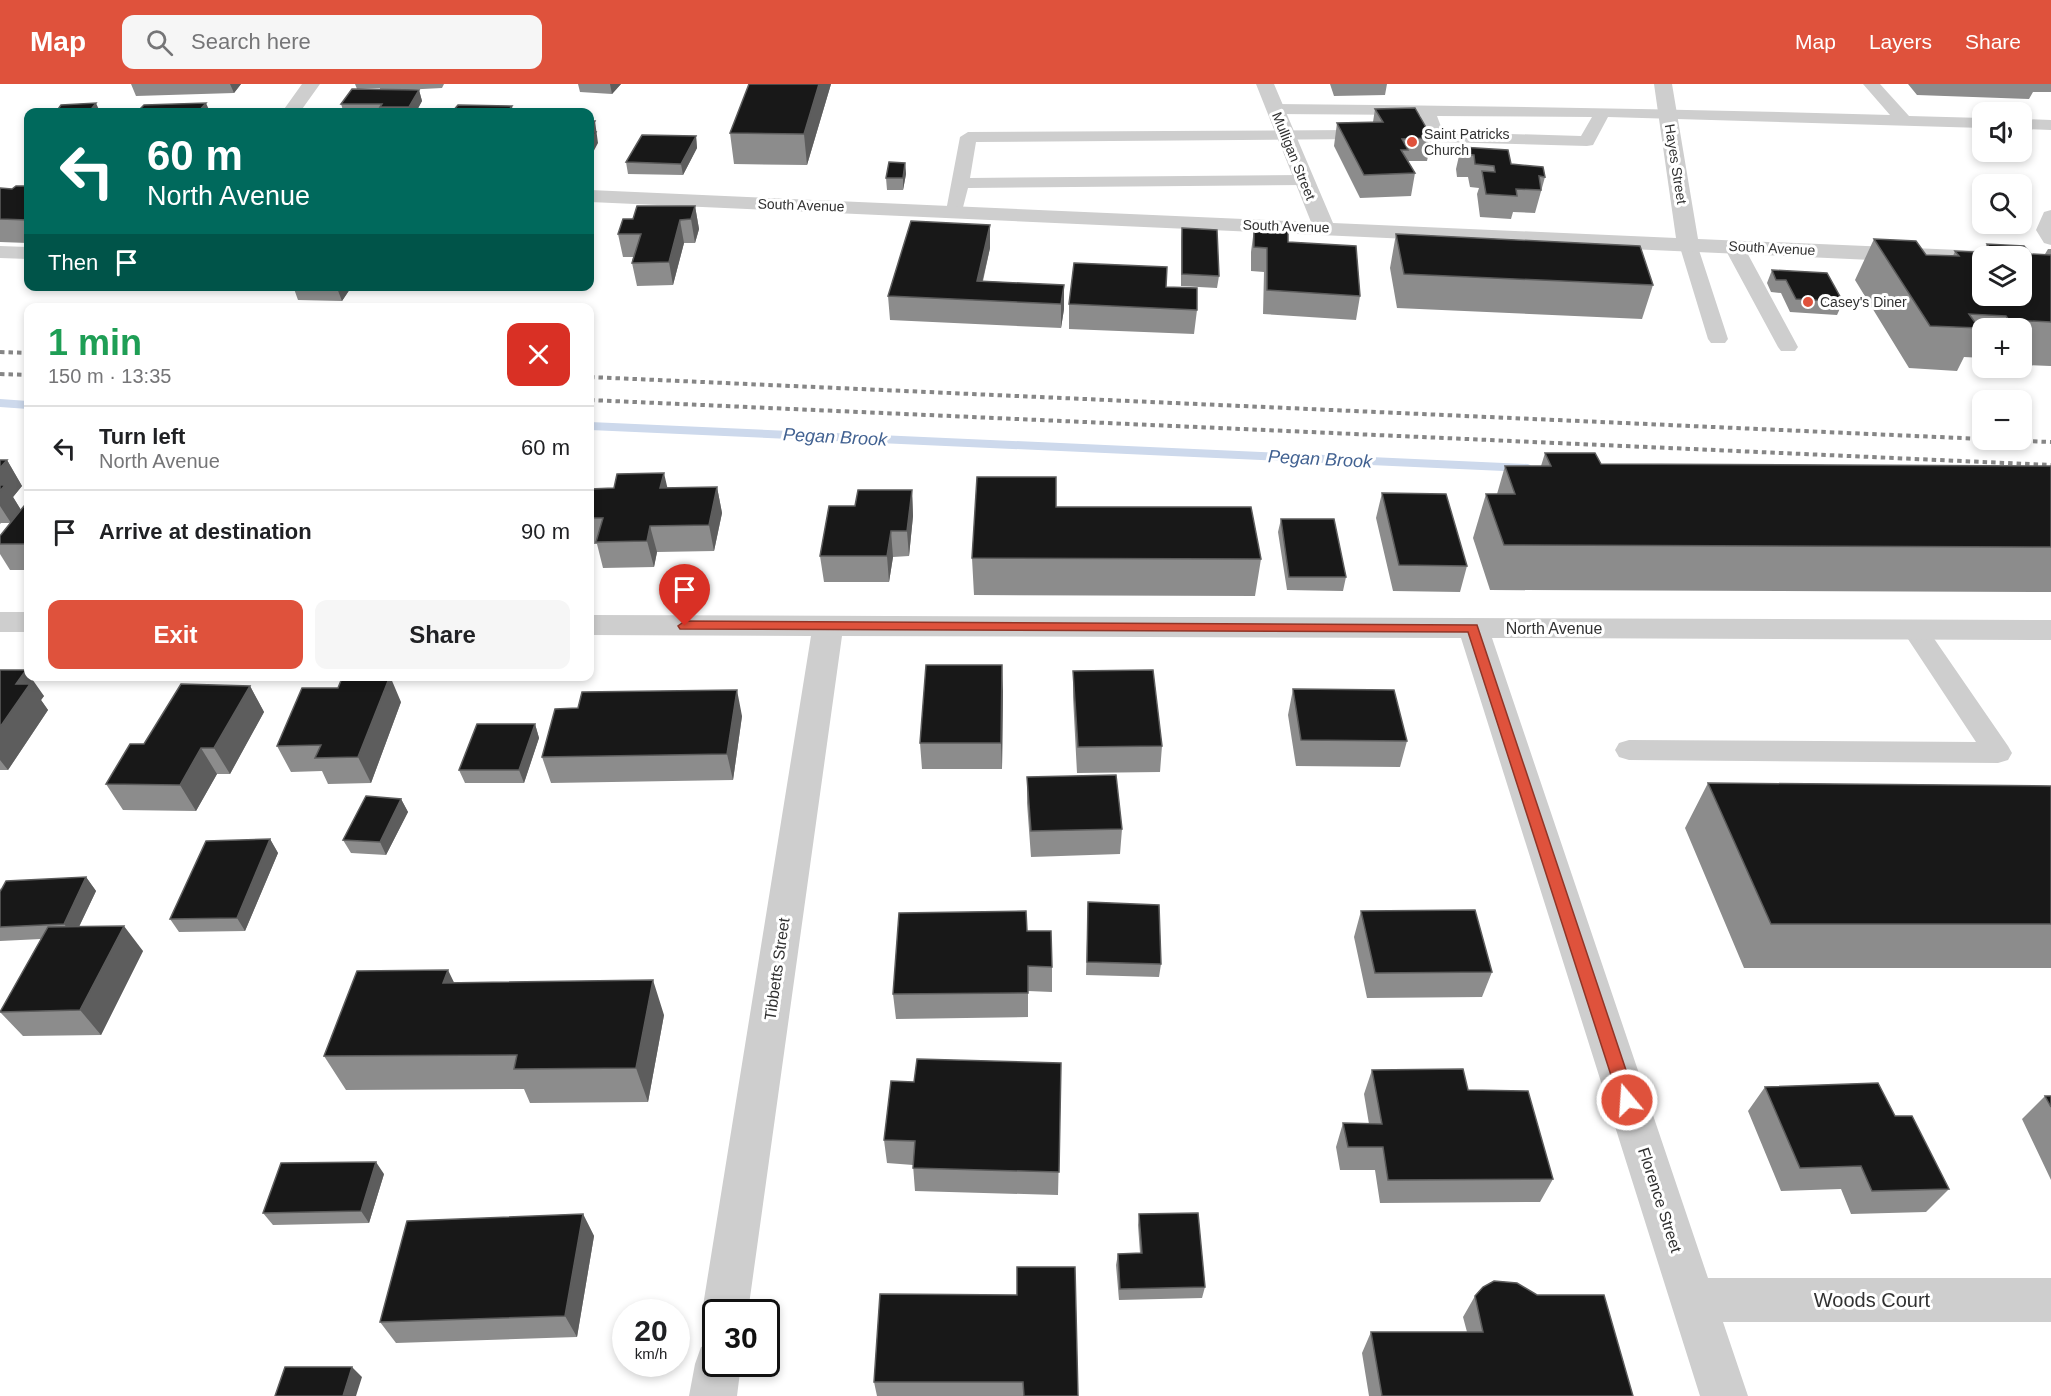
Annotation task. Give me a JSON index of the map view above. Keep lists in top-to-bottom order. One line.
{"streets":{"street":["Mulligan Street","Hayes Street","South Avenue","North Avenue","Tibbetts Street","Florence Street","Woods Court"]},"crossings":[["Mulligan Street","South Avenue"],["Hayes Street","South Avenue"],["North Avenue","Tibbetts Street"],["North Avenue","Florence Street"],["Florence Street","Woods Court"]],"water":["Pegan Brook"],"places":["Saint Patricks Church","Casey's Diner"],"page":{"header":"Map","search":"Search here","nav":["Map","Layers","Share"],"map_buttons":["+","−"],"turn":["60 m","North Avenue"],"then":"Then","heading":["1 min","150 m · 13:35"],"list":[{"name":"Turn left","note":"North Avenue","value":"60 m"},{"name":"Arrive at destination","value":"90 m"}],"buttons":["Exit","Share"],"speed":"20 km/h","limit":"30"}}
